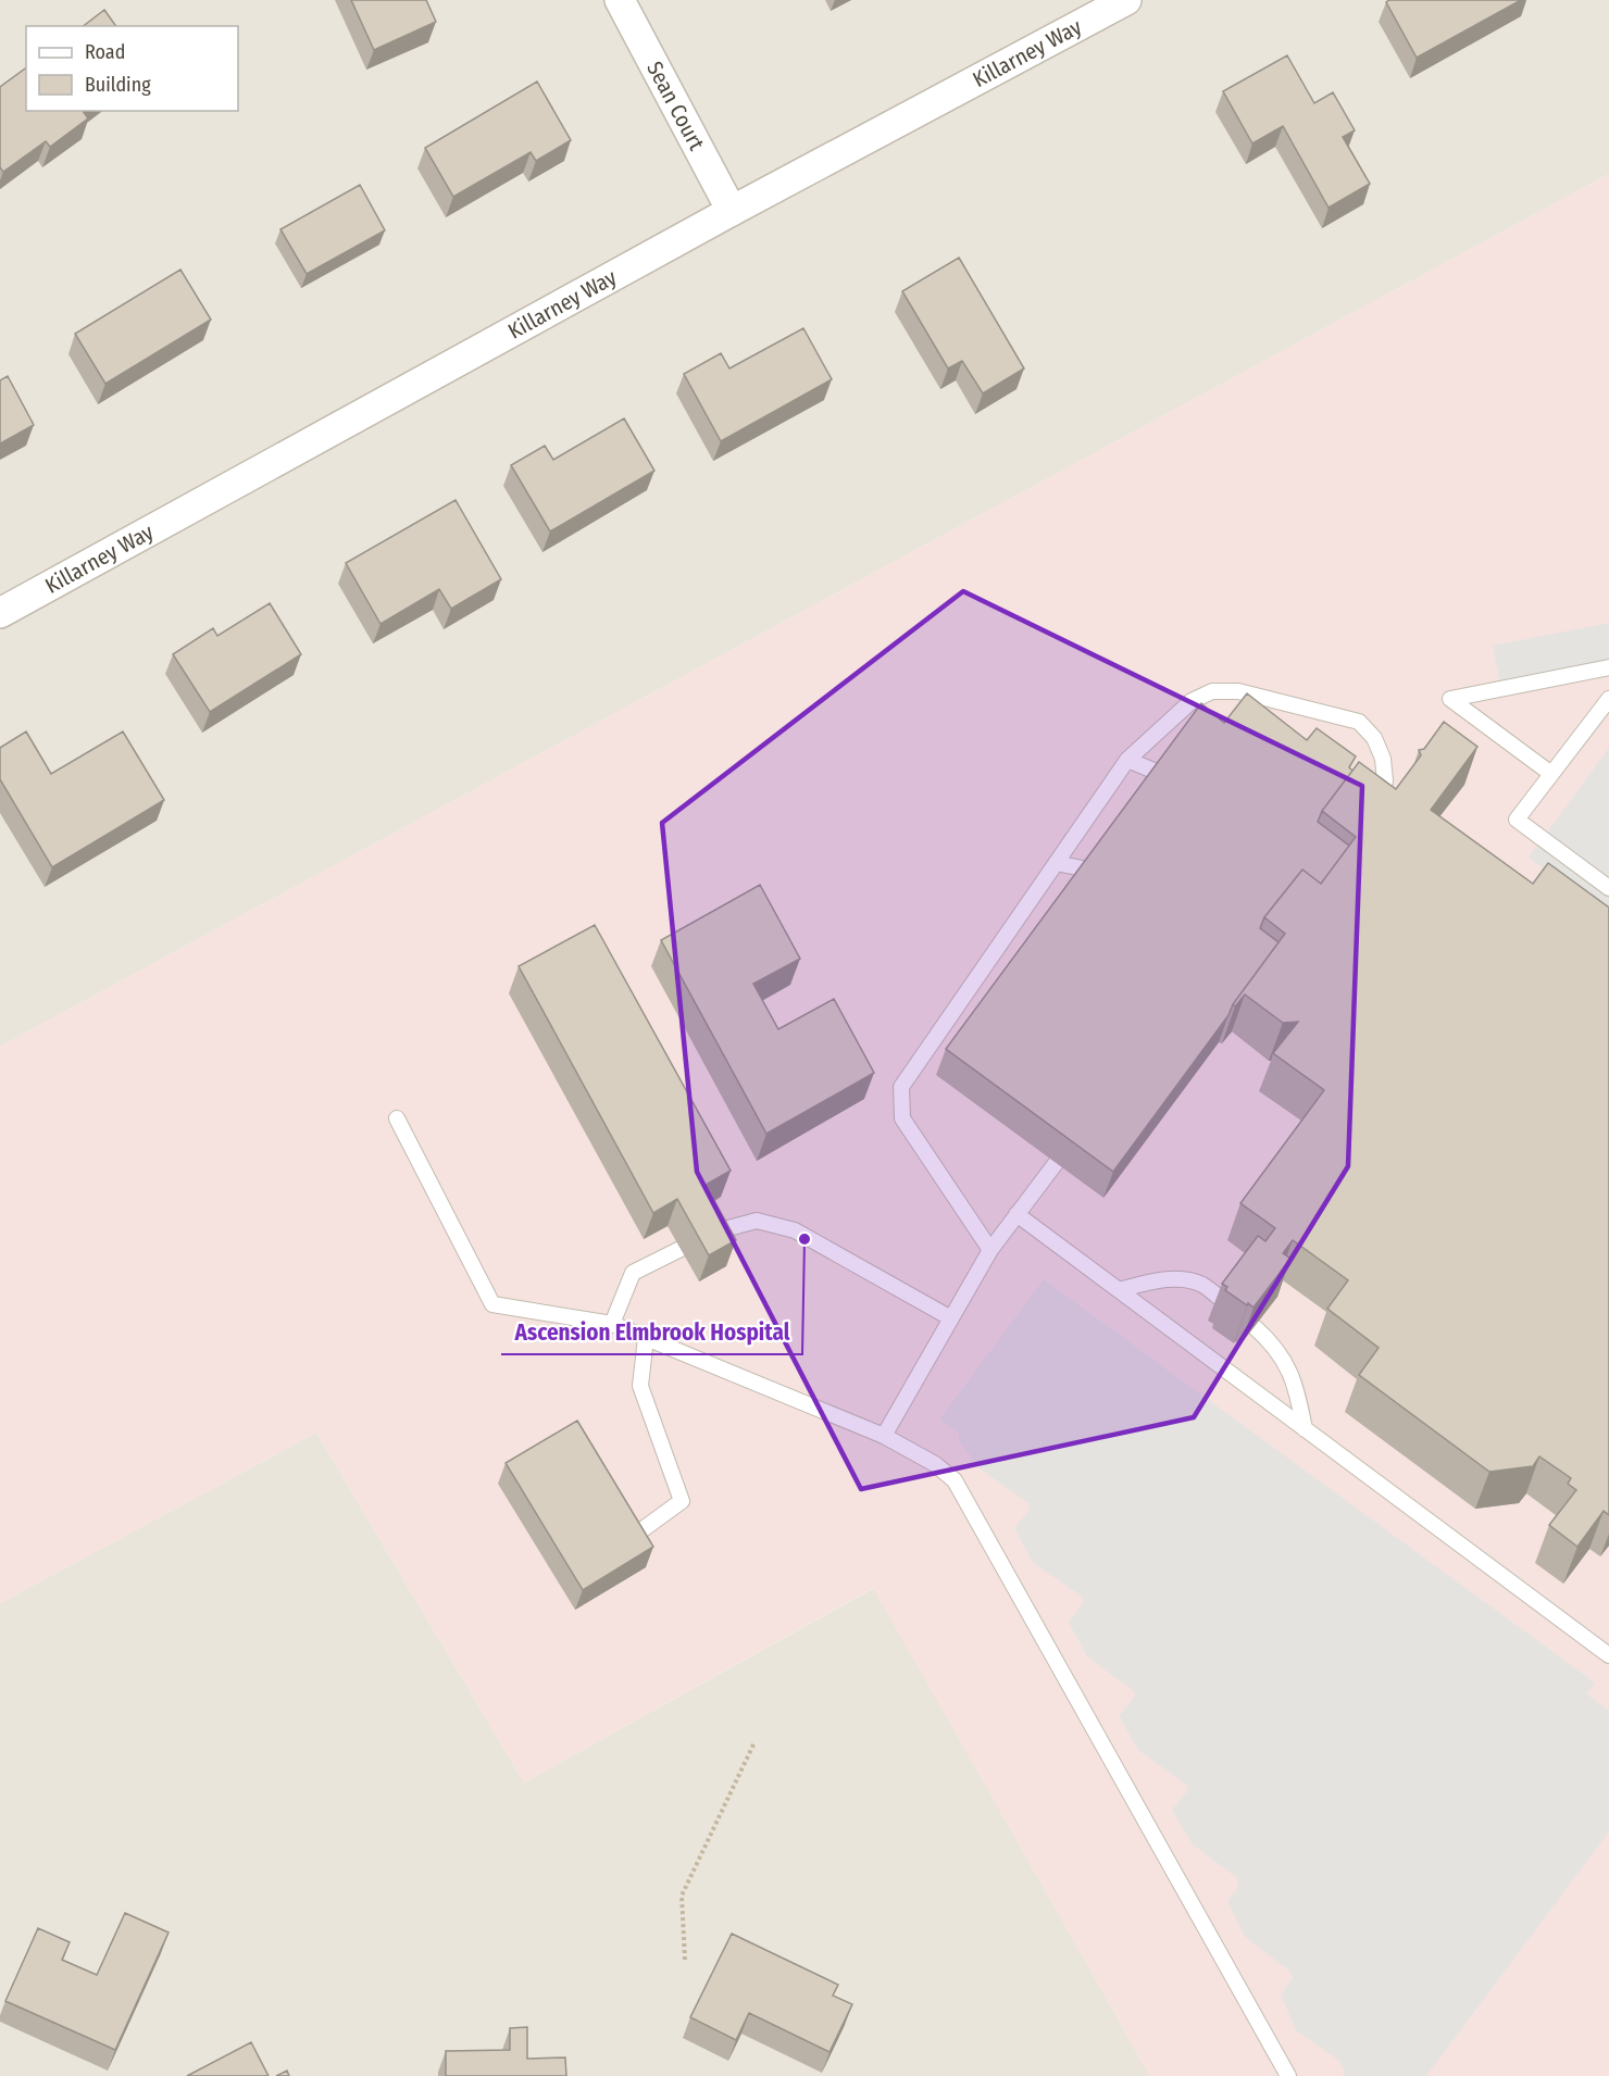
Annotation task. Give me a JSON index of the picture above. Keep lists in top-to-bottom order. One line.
{"streets":{"street":["Killarney Way","Sean Court"]},"crossings":[["Killarney Way","Sean Court"]],"places":["Ascension Elmbrook Hospital"],"legend":["Road","Building"]}
